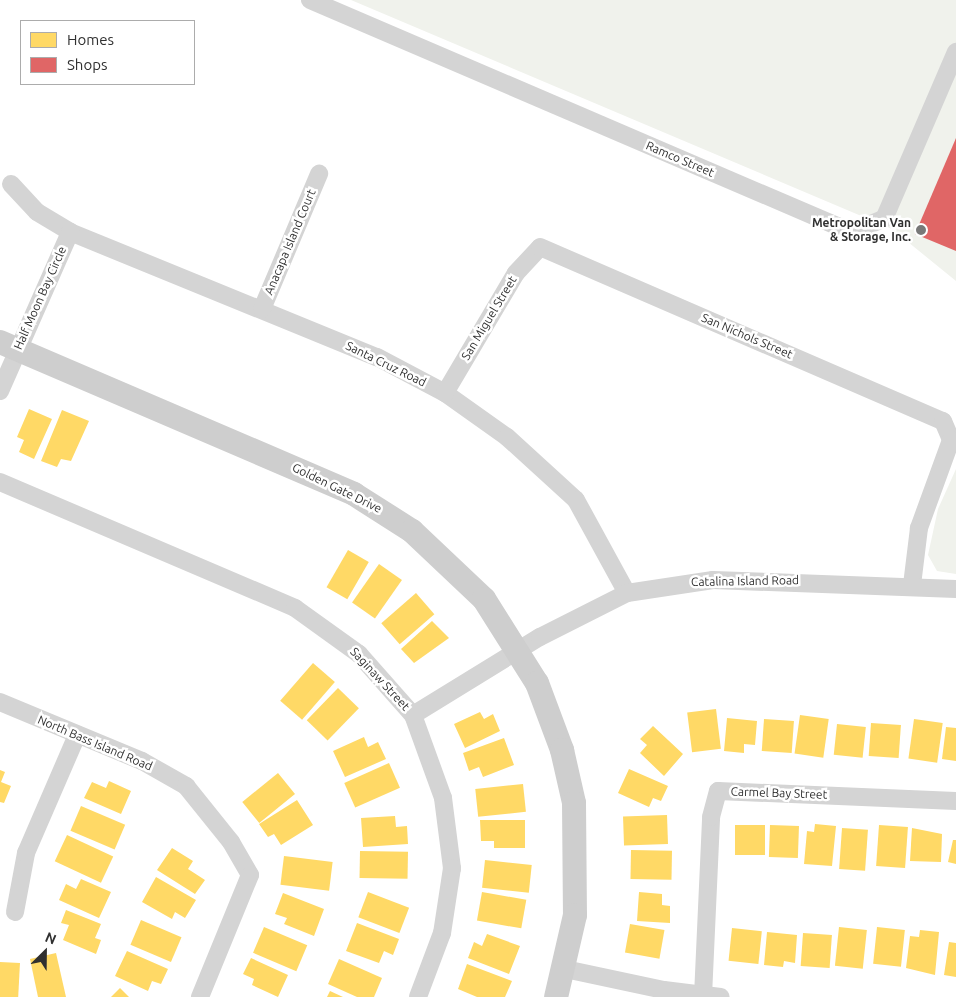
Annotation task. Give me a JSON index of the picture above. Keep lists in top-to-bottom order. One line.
{"streets":{"street":["Ramco Street","Anacapa Island Court","Half Moon Bay Circle","San Miguel Street","San Nichols Street","Santa Cruz Road","Golden Gate Drive","Catalina Island Road","Saginaw Street","North Bass Island Road","Carmel Bay Street"]},"crossings":[["Anacapa Island Court","Santa Cruz Road"],["Half Moon Bay Circle","Santa Cruz Road"],["Half Moon Bay Circle","Golden Gate Drive"],["San Miguel Street","San Nichols Street"],["San Miguel Street","Santa Cruz Road"],["San Nichols Street","Catalina Island Road"],["Santa Cruz Road","Catalina Island Road"],["Golden Gate Drive","Catalina Island Road"],["Catalina Island Road","Saginaw Street"]],"places":["Metropolitan Van & Storage, Inc."],"legend":["Homes","Shops"],"north":"top right"}
